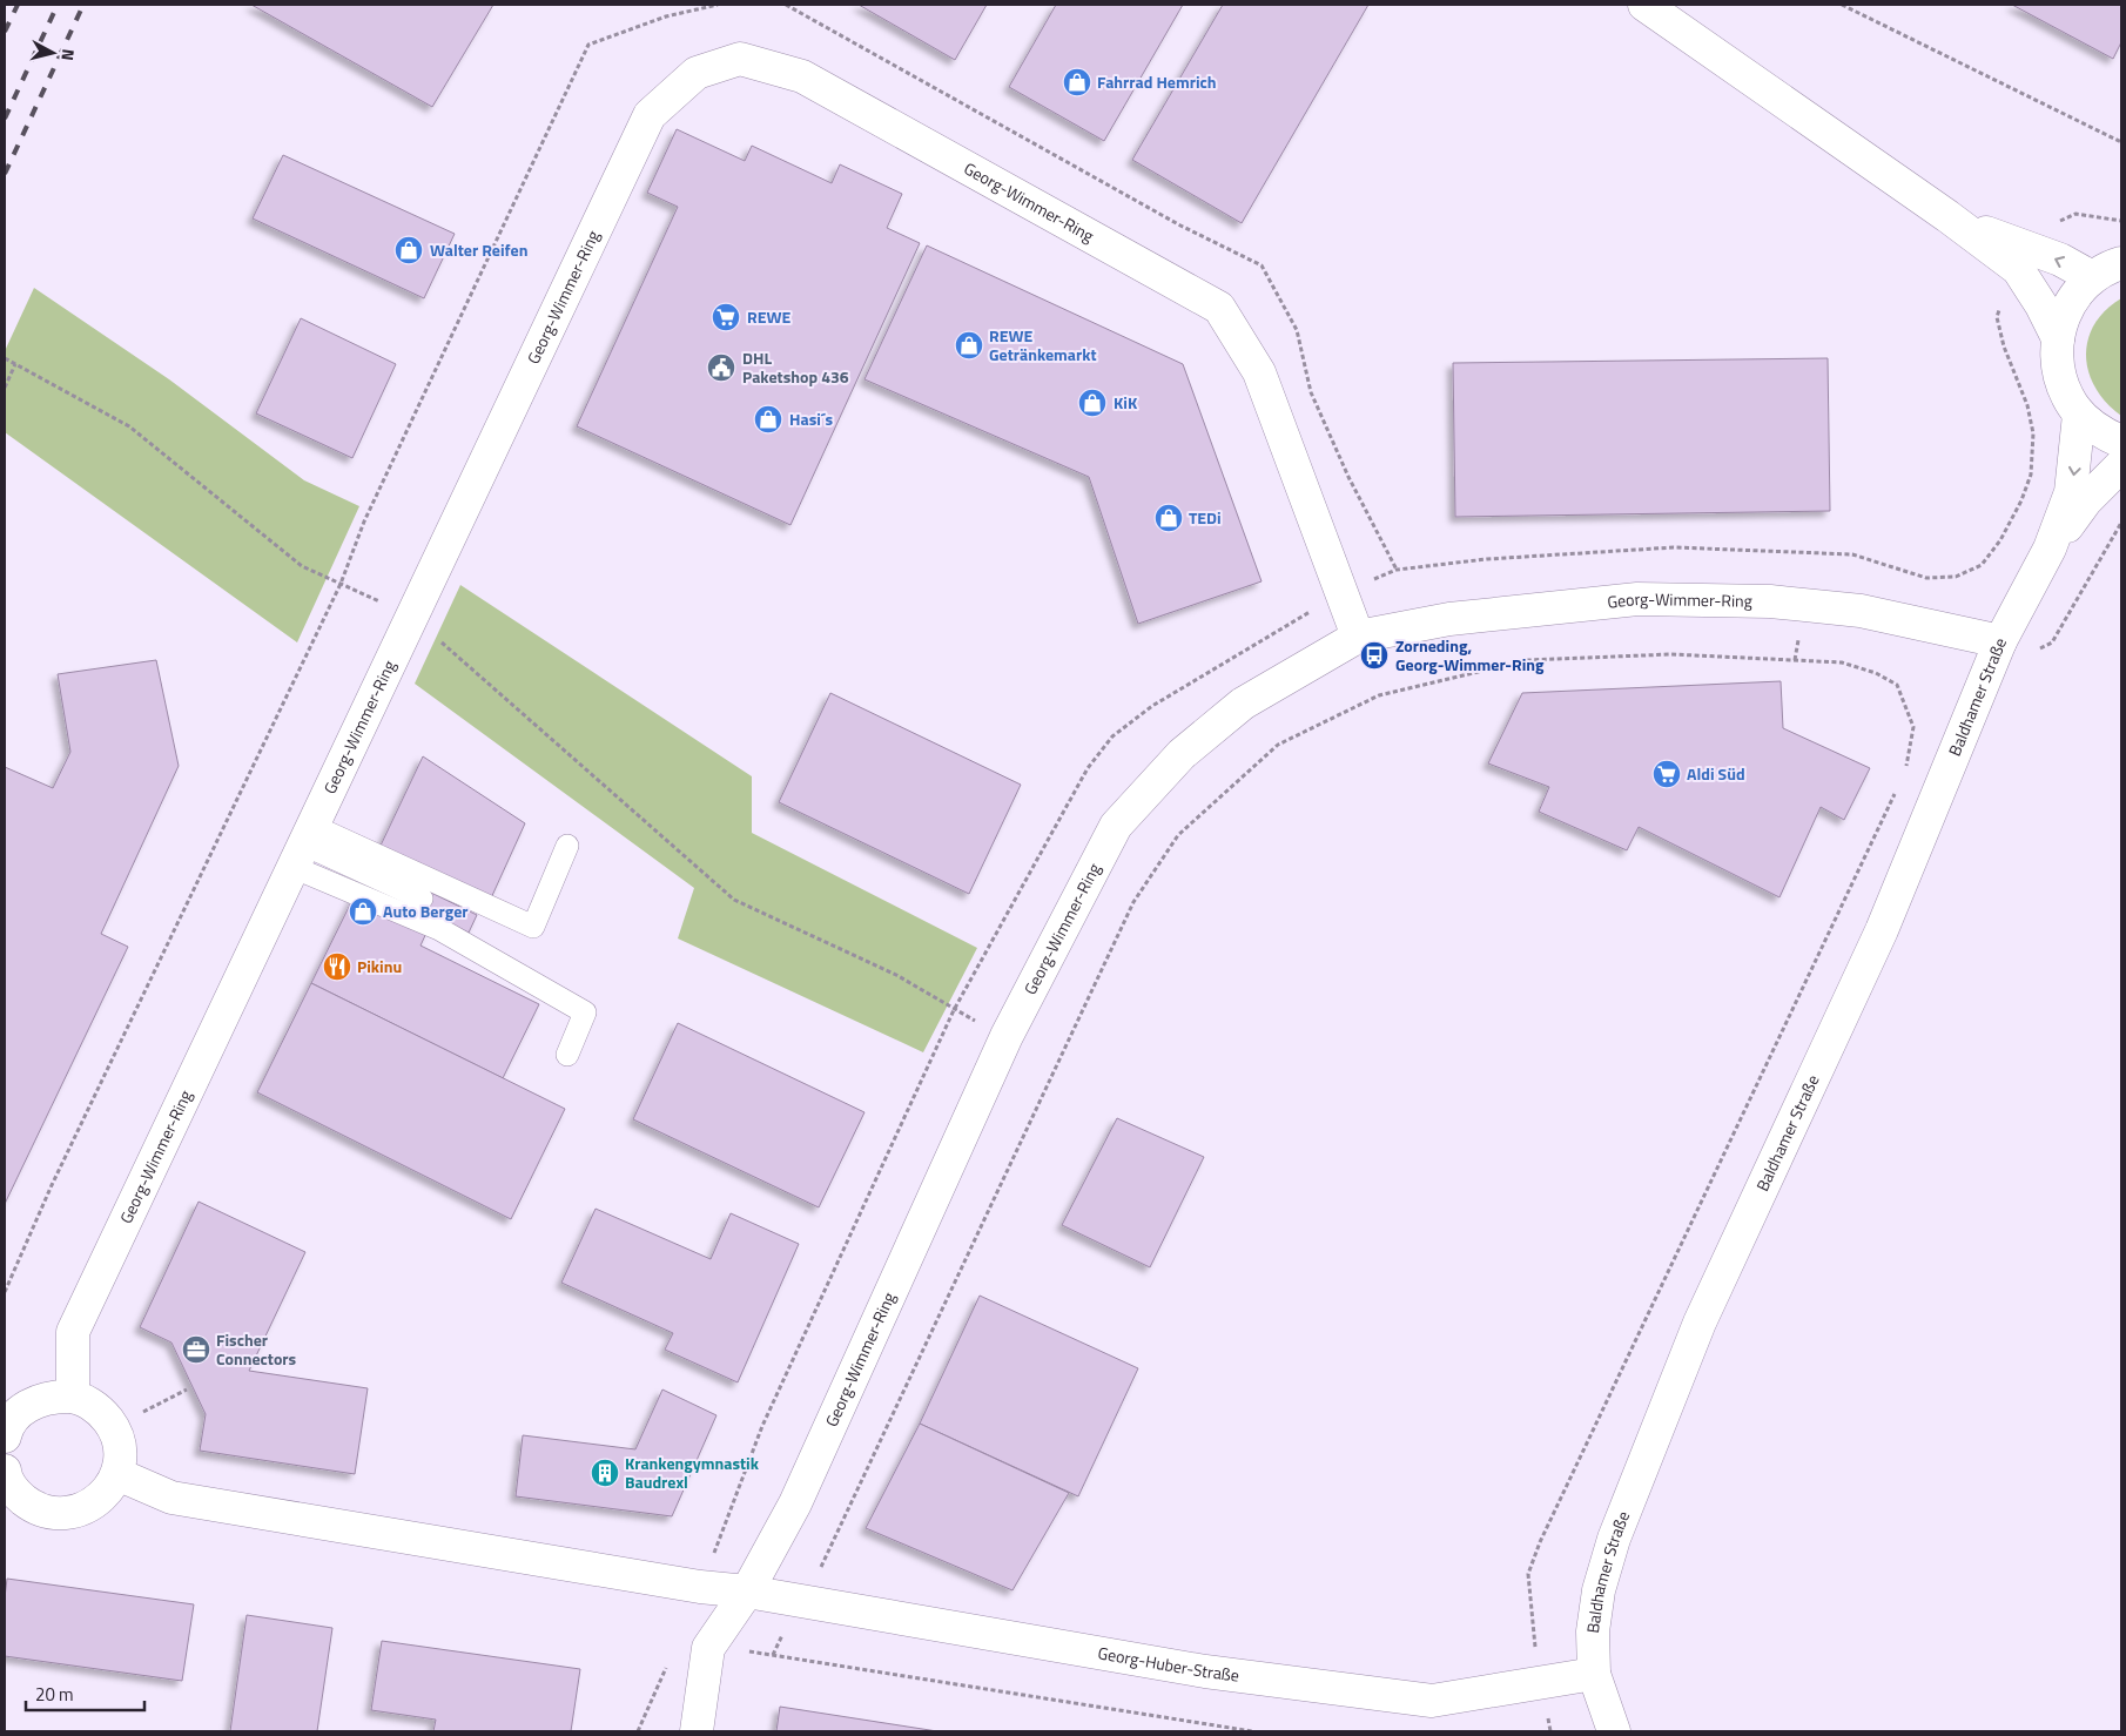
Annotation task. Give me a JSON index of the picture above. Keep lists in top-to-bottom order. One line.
{"streets":{"street":["Georg-Wimmer-Ring","Baldhamer Straße","Georg-Huber-Straße"]},"crossings":[["Georg-Wimmer-Ring","Baldhamer Straße"],["Georg-Wimmer-Ring","Georg-Huber-Straße"],["Baldhamer Straße","Georg-Huber-Straße"]],"places":{"shop":["Fahrrad Hemrich","Walter Reifen","REWE Getränkemarkt","KiK","Hasi´s","TEDi","Auto Berger"],"supermarket":["REWE","Aldi Süd"],"public building":["DHL Paketshop 436"],"bus stop":["Zorneding, Georg-Wimmer-Ring"],"restaurant":["Pikinu"],"office":["Fischer Connectors"],"building":["Krankengymnastik Baudrexl"]},"scale_bar":"20 m","north":"right"}
